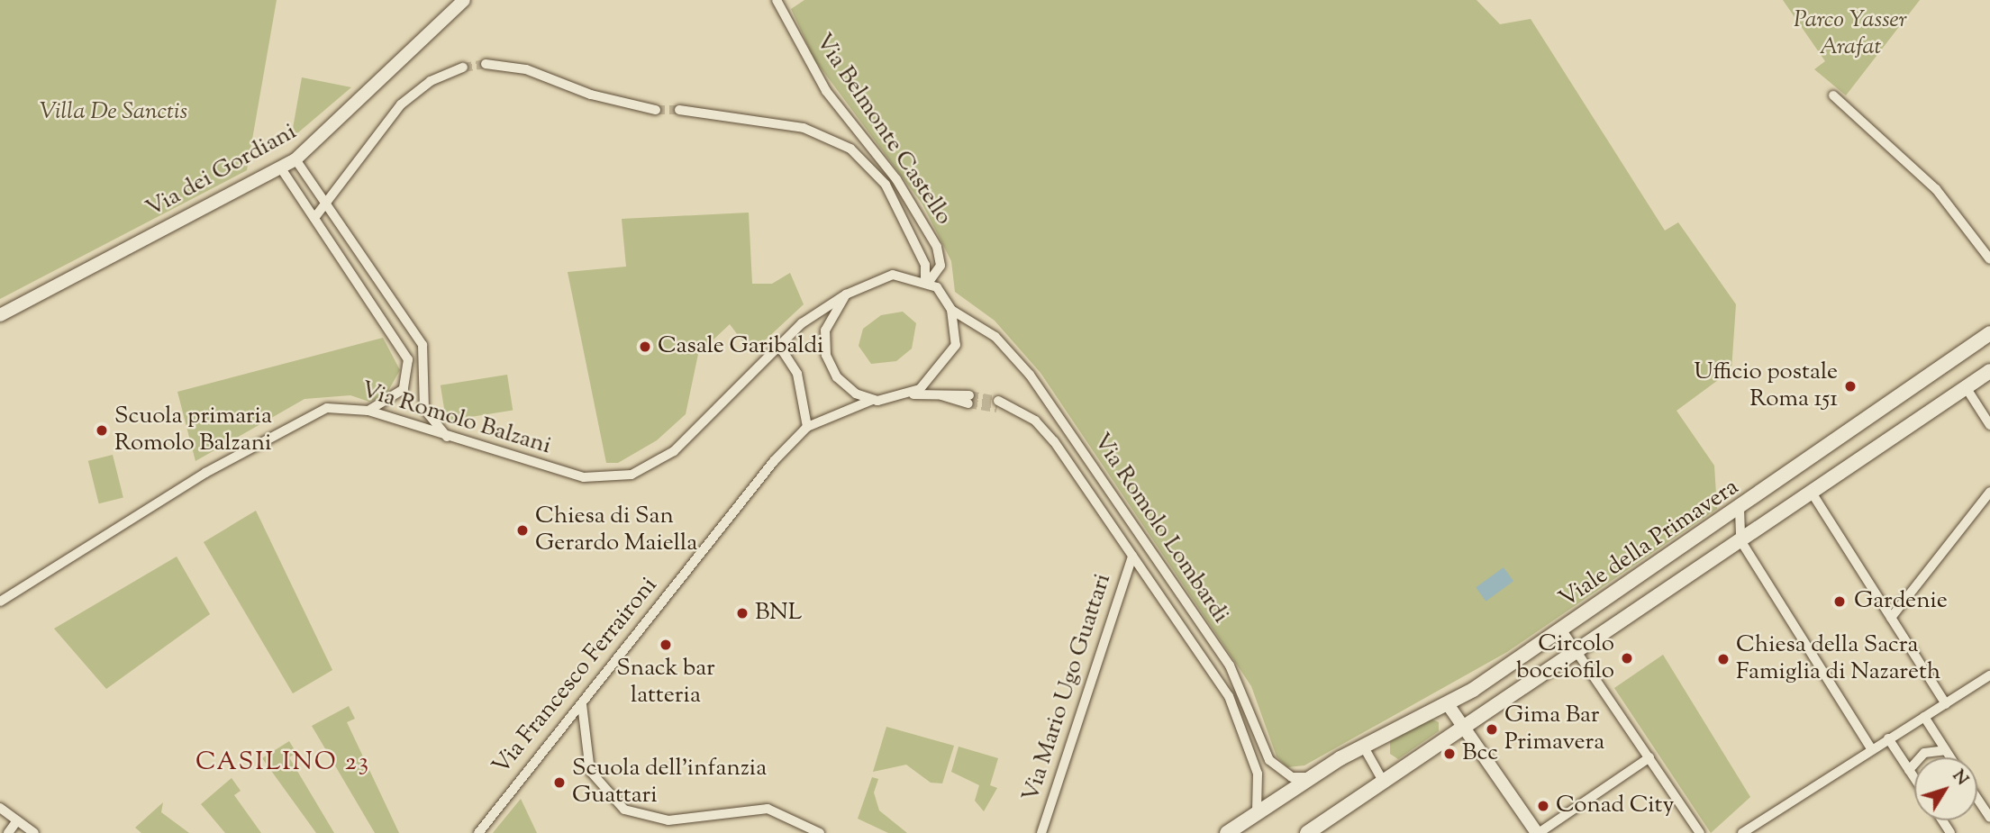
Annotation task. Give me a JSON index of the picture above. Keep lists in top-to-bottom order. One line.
{"streets":{"main road":["Viale della Primavera"],"street":["Via Belmonte Castello","Via dei Gordiani","Via Romolo Balzani","Via Romolo Lombardi","Via Francesco Ferraironi","Via Mario Ugo Guattari"]},"crossings":[["Via Belmonte Castello","Via Romolo Balzani"],["Via Belmonte Castello","Via Romolo Lombardi"],["Via Belmonte Castello","Via Francesco Ferraironi"],["Via Romolo Balzani","Via Romolo Lombardi"],["Via Romolo Balzani","Via Francesco Ferraironi"],["Via Romolo Lombardi","Viale della Primavera"],["Via Romolo Lombardi","Via Francesco Ferraironi"],["Via Romolo Lombardi","Via Mario Ugo Guattari"]],"districts":["CASILINO 23"],"parks":["Parco Yasser Arafat","Villa De Sanctis"],"places":["Casale Garibaldi","Ufficio postale Roma 151","Scuola primaria Romolo Balzani","Chiesa di San Gerardo Maiella","Gardenie","BNL","Snack bar latteria","Circolo bocciofilo","Chiesa della Sacra Famiglia di Nazareth","Gima Bar Primavera","Bcc","Scuola dell'infanzia Guattari","Conad City"],"north":"top right"}
